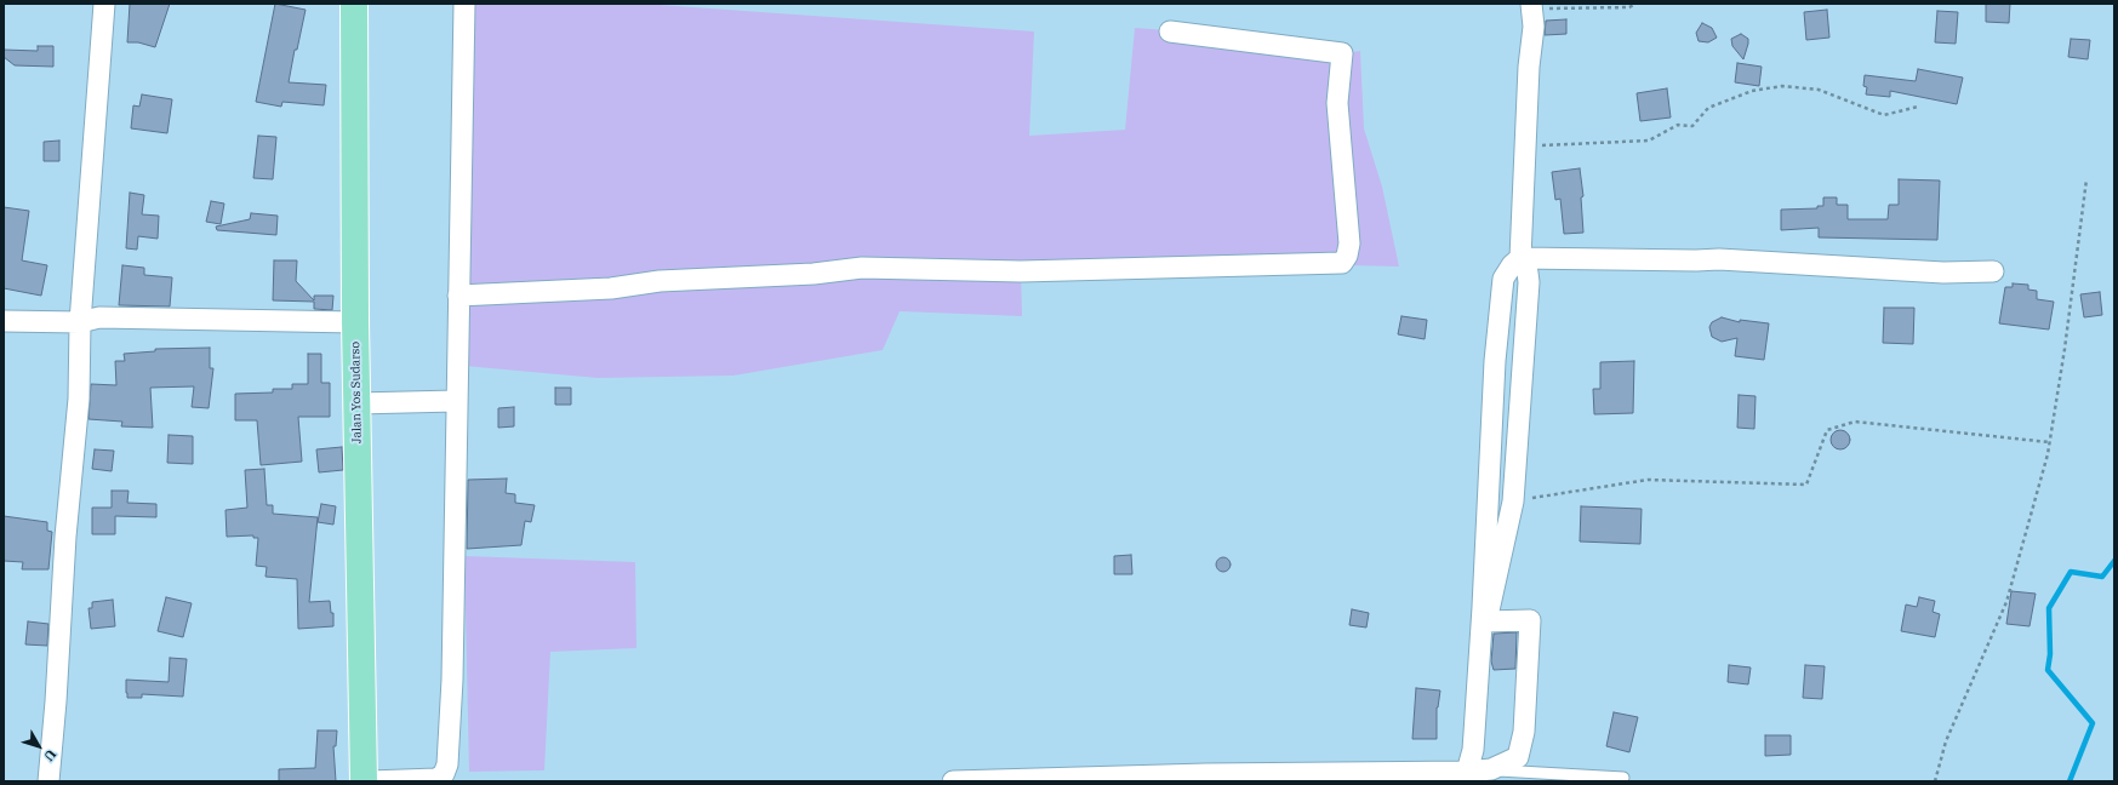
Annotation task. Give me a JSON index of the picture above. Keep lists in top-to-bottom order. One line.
{"streets":{"main road":["Jalan Yos Sudarso"]},"north":"bottom right"}
